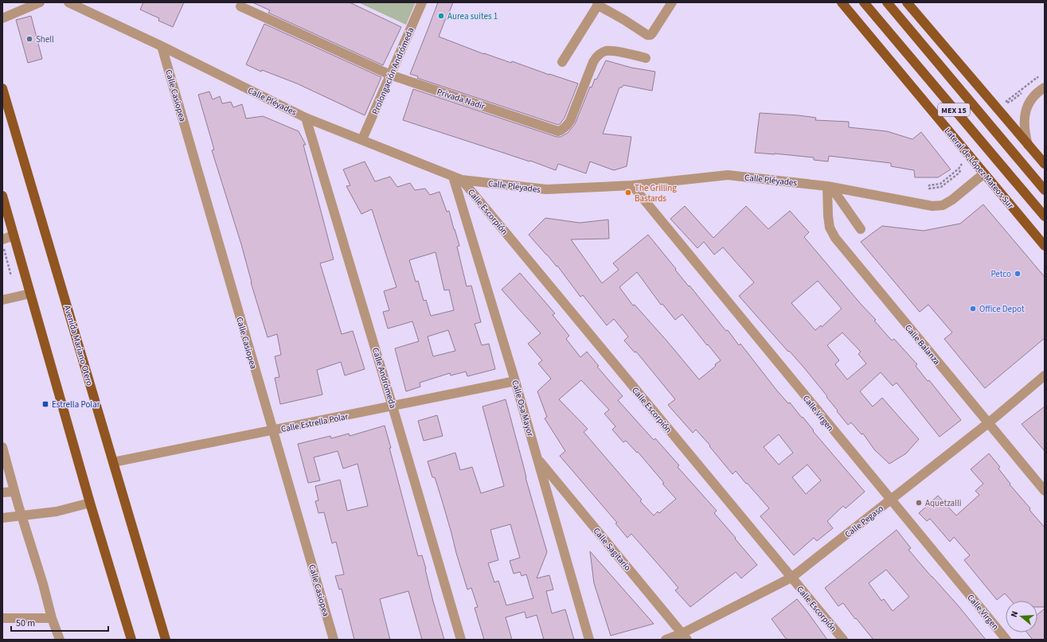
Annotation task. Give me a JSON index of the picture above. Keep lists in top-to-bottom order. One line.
{"streets":{"main road":["MEX 15","Lateral de López Mateos Sur","Avenida Mariano Otero"],"street":["Prolongación Andrómeda","Calle Casiopea","Privada Nadir","Calle Pléyades","Calle Escorpión","Calle Balanza","Calle Andrómeda","Calle Osa Mayor","Calle Virgen","Calle Estrella Polar","Calle Pegaso","Calle Sagitario"]},"crossings":[["Prolongación Andrómeda","Privada Nadir"],["Prolongación Andrómeda","Calle Pléyades"],["Calle Casiopea","Calle Pléyades"],["Calle Casiopea","Calle Estrella Polar"],["Calle Pléyades","Lateral de López Mateos Sur"],["Calle Pléyades","Calle Escorpión"],["Calle Pléyades","Calle Balanza"],["Calle Pléyades","Calle Andrómeda"],["Calle Pléyades","Calle Osa Mayor"],["Calle Pléyades","Calle Virgen"],["Calle Escorpión","Calle Osa Mayor"],["Calle Escorpión","Calle Pegaso"],["Calle Balanza","Calle Pegaso"],["Avenida Mariano Otero","Calle Estrella Polar"],["Calle Andrómeda","Calle Estrella Polar"],["Calle Osa Mayor","Calle Estrella Polar"],["Calle Osa Mayor","Calle Sagitario"],["Calle Virgen","Calle Pegaso"],["Calle Pegaso","Calle Sagitario"]],"places":{"other":["Aurea suites 1","Shell","The Grilling Bastards","Petco","Office Depot","Aquetzalli"],"transit":["Estrella Polar"]},"scale_bar":"50 m","north":"left"}
